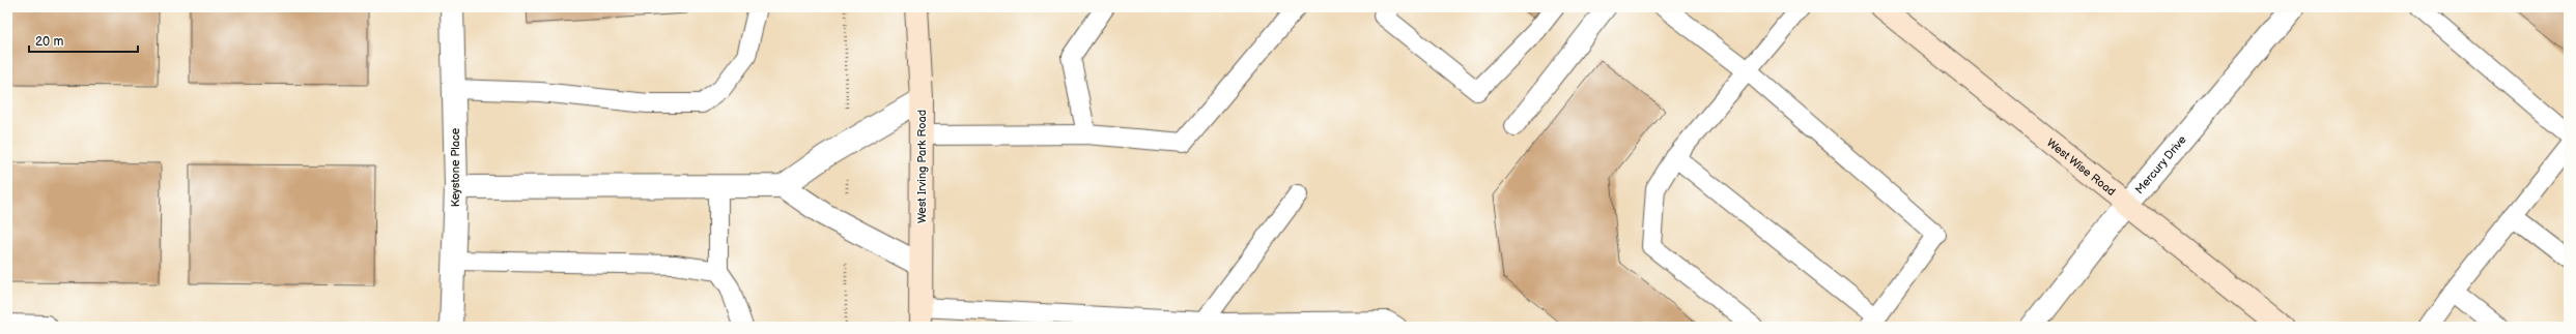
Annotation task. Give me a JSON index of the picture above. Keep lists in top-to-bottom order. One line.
{"streets":{"street":["Mercury Drive","West Irving Park Road","West Wise Road","Keystone Place"]},"crossings":[["Mercury Drive","West Wise Road"]],"scale_bar":"20 m"}
